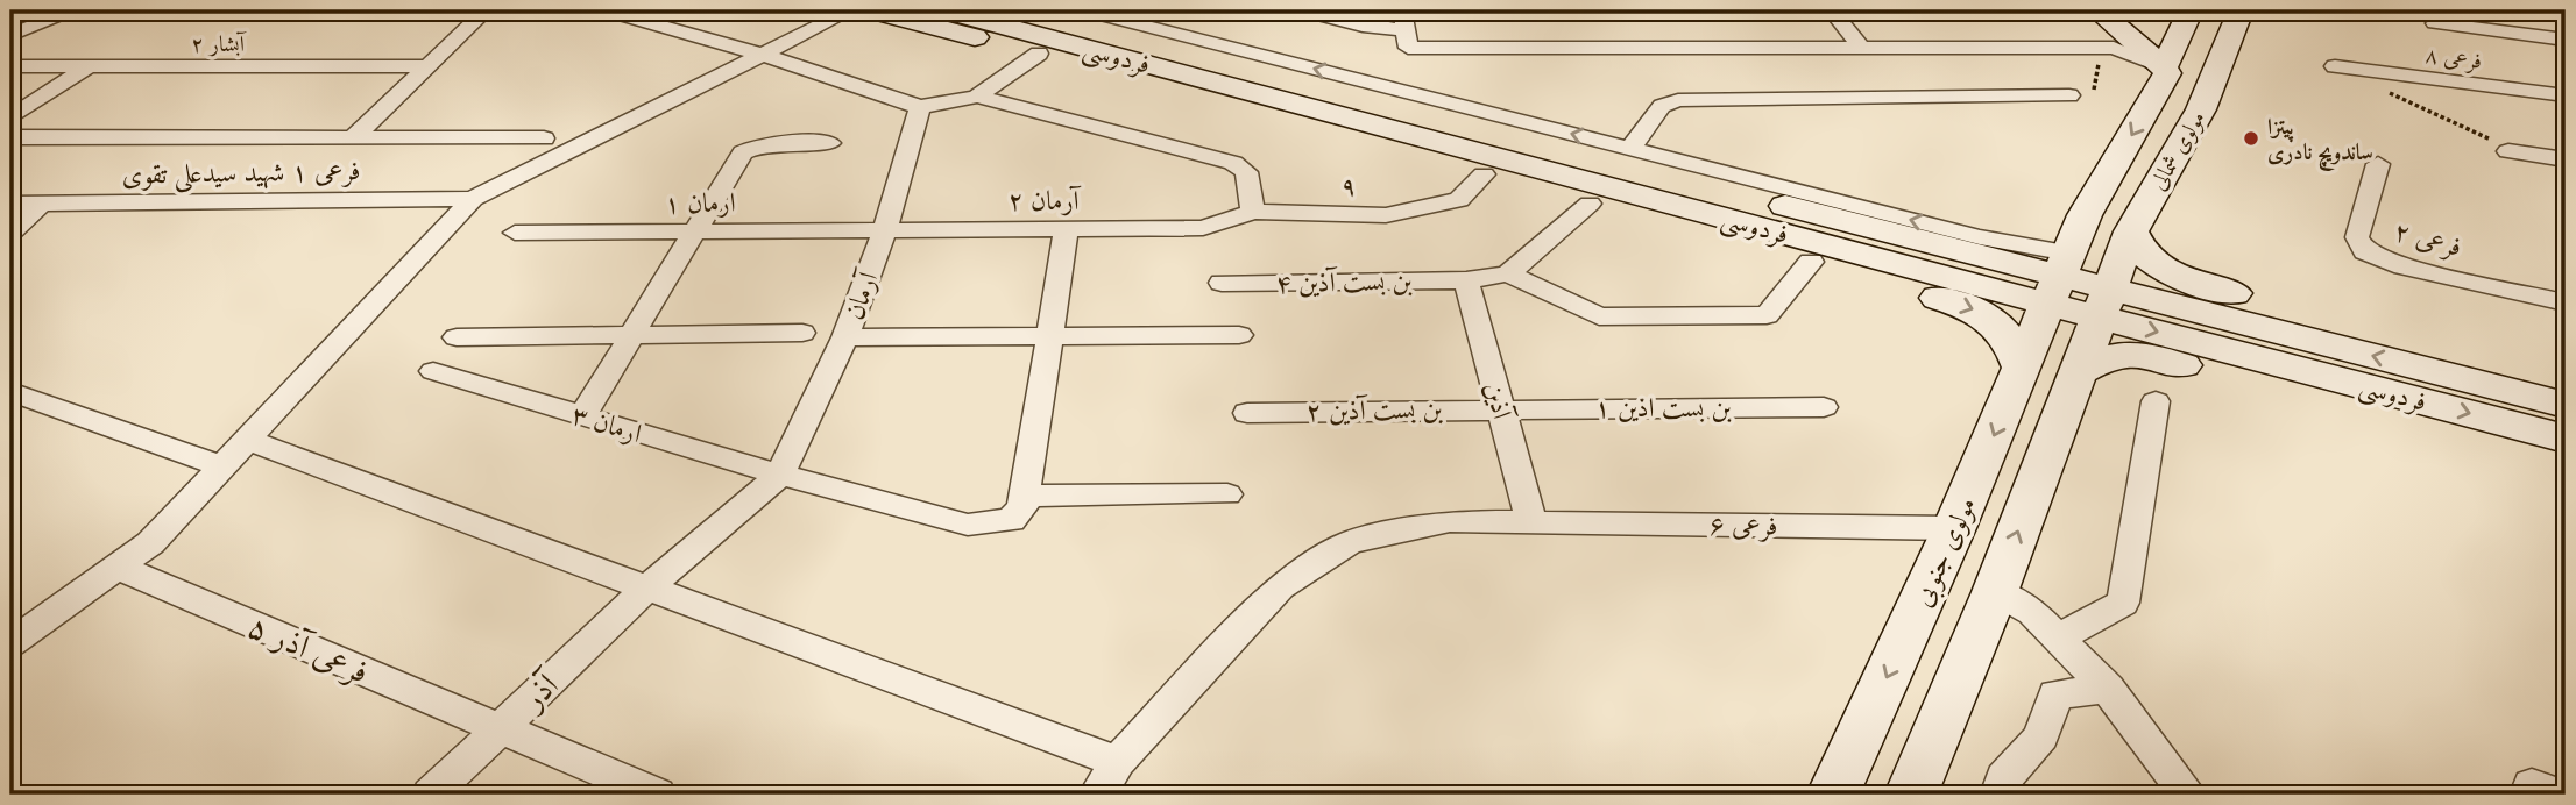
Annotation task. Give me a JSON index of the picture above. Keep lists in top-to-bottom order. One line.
{"streets":{"street":["آبشار ۲","فردوسی","فرعی ۸","مولوی شمالی","فرعی ۱ شهید سیدعلی تقوی","۹","آرمان ۲","ارمان ۱","فرعی ۲","بن بست آذین ۴","آرمان","آذین","بن بست اذین ۱","بن بست آذین ۲","ارمان ۳","فرعی ۶","مولوی جنوبی","فرعی آذر ۵","آذر"]},"crossings":[["فردوسی","مولوی شمالی"],["فردوسی","مولوی جنوبی"],["مولوی شمالی","مولوی جنوبی"],["۹","آرمان ۲"],["آرمان ۲","ارمان ۱"],["آرمان ۲","آرمان"],["ارمان ۱","آرمان"],["بن بست آذین ۴","آذین"],["آرمان","ارمان ۳"],["آرمان","آذر"],["آذین","بن بست اذین ۱"],["آذین","بن بست آذین ۲"],["آذین","فرعی ۶"],["بن بست اذین ۱","بن بست آذین ۲"],["ارمان ۳","آذر"],["فرعی ۶","مولوی جنوبی"],["فرعی آذر ۵","آذر"]],"places":["پیتزا ساندویچ نادری"]}
